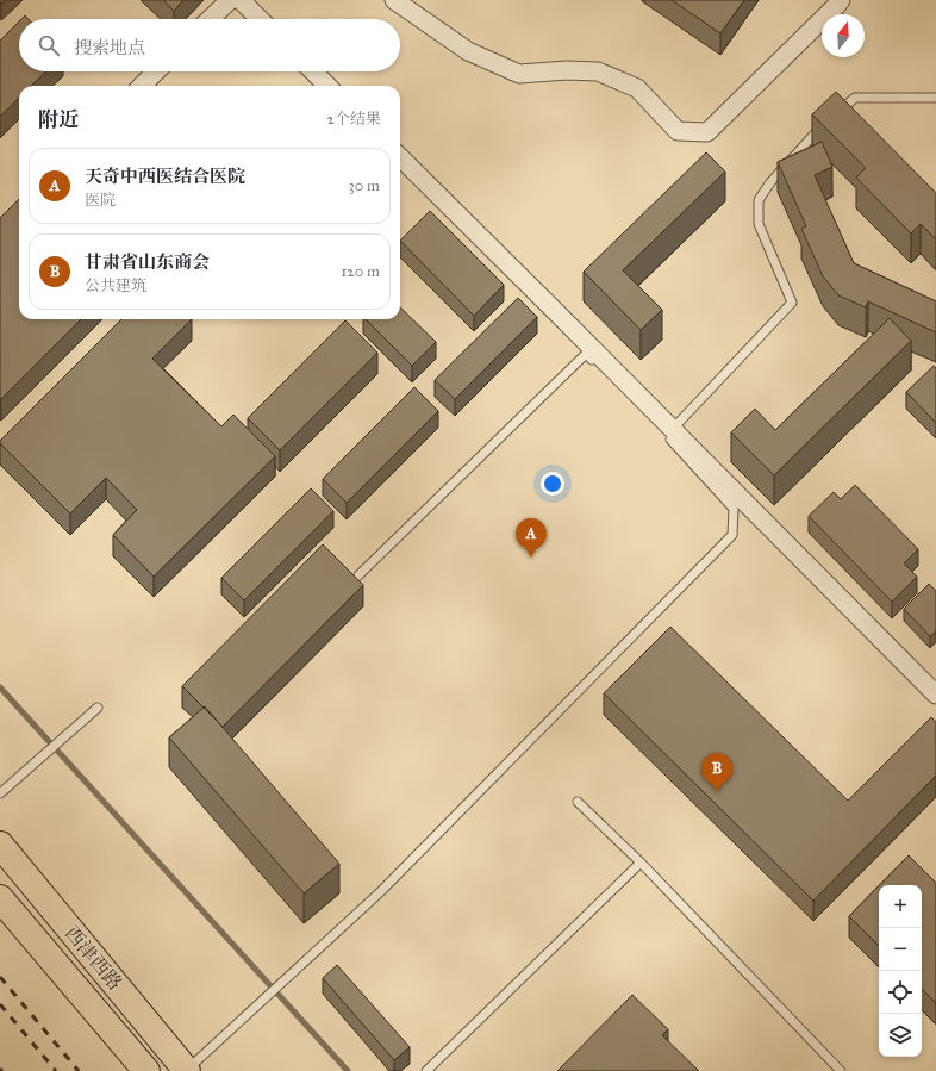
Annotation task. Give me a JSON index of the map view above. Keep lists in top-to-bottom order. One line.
{"streets":{"main road":["西津西路"]},"north":"top","page":{"search":"搜索地点","heading":["附近","2个结果"],"list":[{"mark":"A","name":"天奇中西医结合医院","note":"医院","value":"30 m"},{"mark":"B","name":"甘肃省山东商会","note":"公共建筑","value":"120 m"}],"pins":["A","B"],"map_buttons":["+","−"]}}
